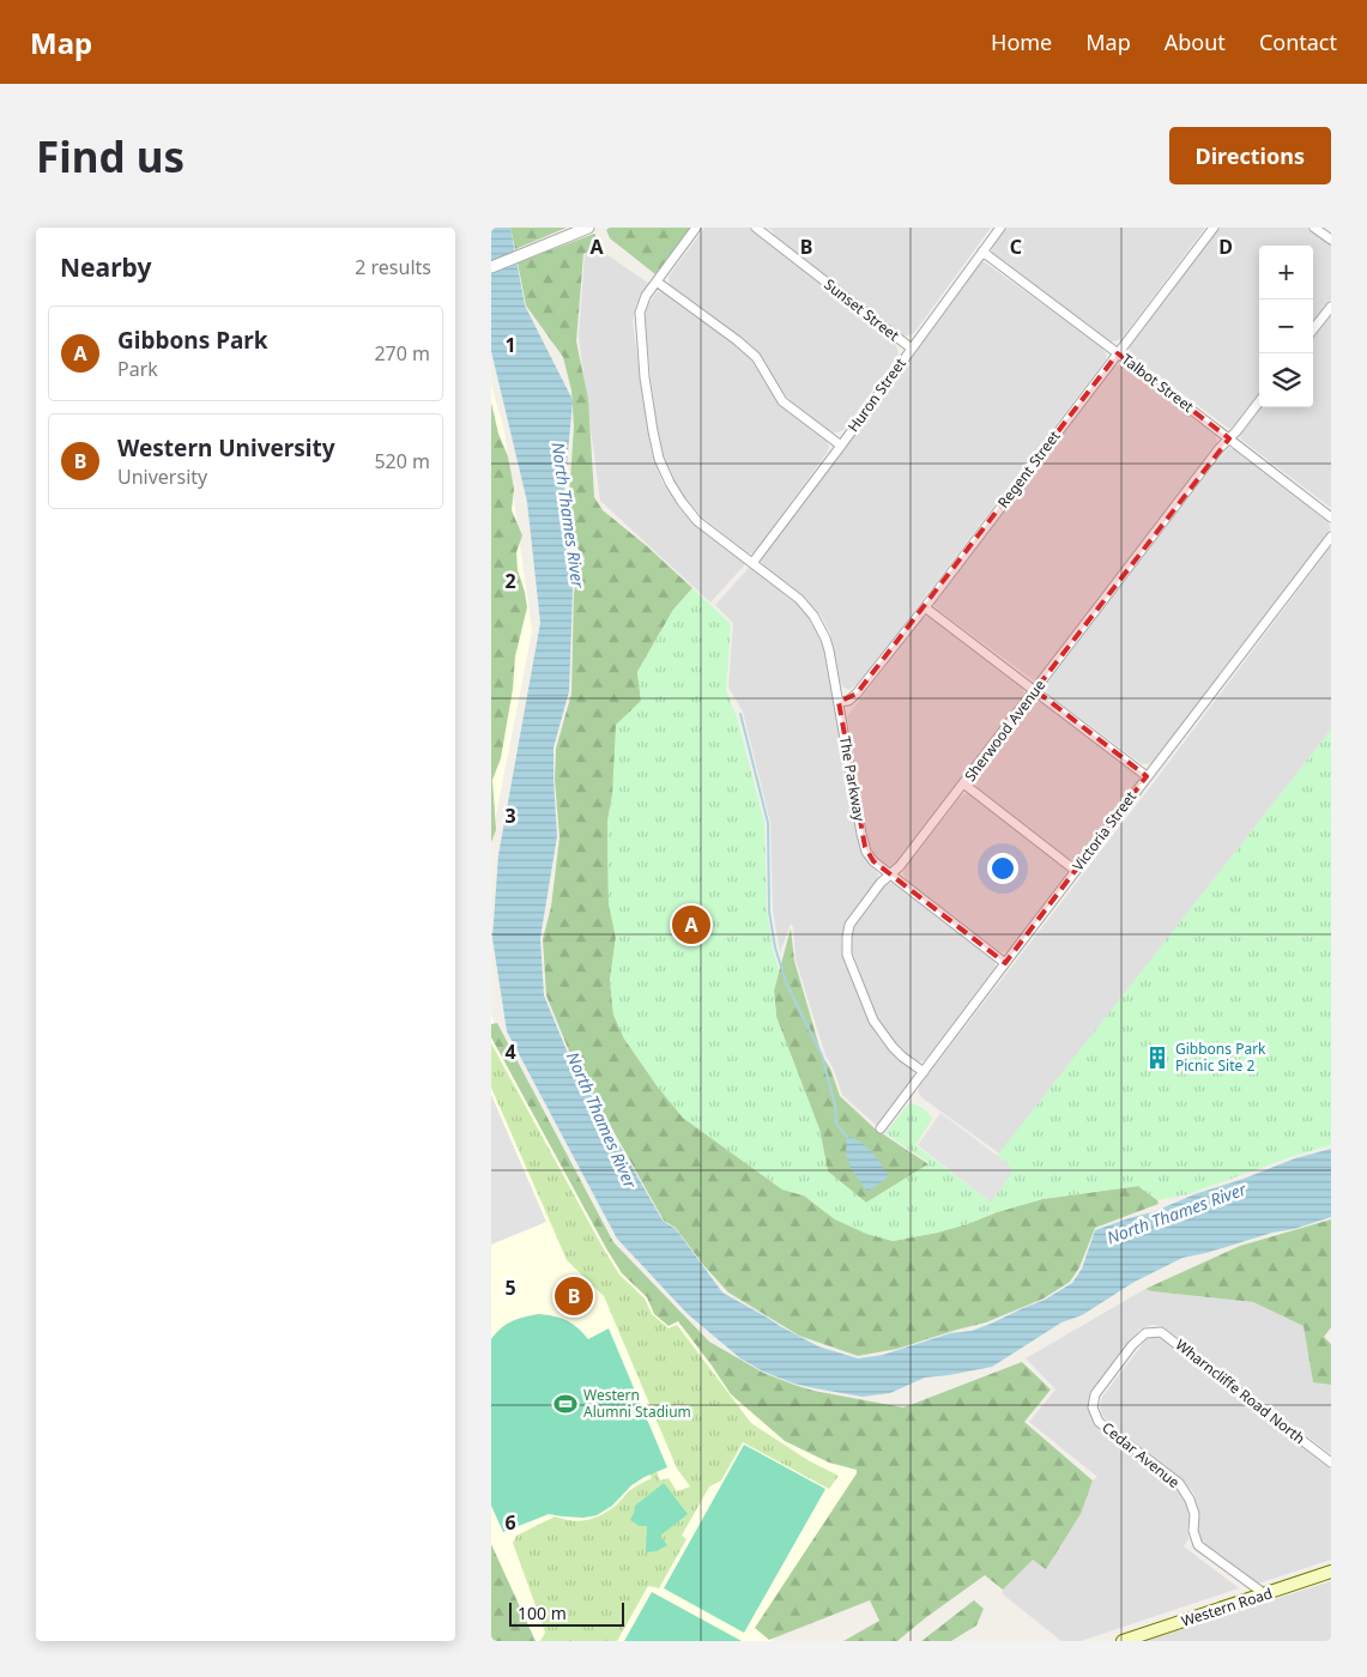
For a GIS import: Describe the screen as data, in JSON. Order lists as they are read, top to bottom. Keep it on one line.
{"streets":{"main road":["Western Road"],"street":["Sunset Street","Talbot Street","Huron Street","Regent Street","Sherwood Avenue","The Parkway","Victoria Street","Wharncliffe Road North","Cedar Avenue"]},"crossings":[["Sunset Street","Huron Street"],["Talbot Street","Huron Street"],["Talbot Street","Regent Street"],["Talbot Street","Sherwood Avenue"],["Huron Street","The Parkway"],["Regent Street","The Parkway"],["Sherwood Avenue","The Parkway"],["Sherwood Avenue","Victoria Street"],["The Parkway","Victoria Street"],["Wharncliffe Road North","Cedar Avenue"],["Cedar Avenue","Western Road"]],"water":["North Thames River"],"places":{"building":["Gibbons Park Picnic Site 2"],"sports":["Western Alumni Stadium"]},"scale_bar":"100 m","page":{"header":"Map","nav":["Home","Map","About","Contact"],"buttons":"Directions","title":"Find us","heading":["Nearby","2 results"],"map_buttons":["+","−"],"list":[{"mark":"A","name":"Gibbons Park","note":"Park","value":"270 m"},{"mark":"B","name":"Western University","note":"University","value":"520 m"}],"pins":["A","B"],"scale":"100 m"},"grid":{"columns":["A","B","C","D"],"rows":["1","2","3","4","5","6"]}}
